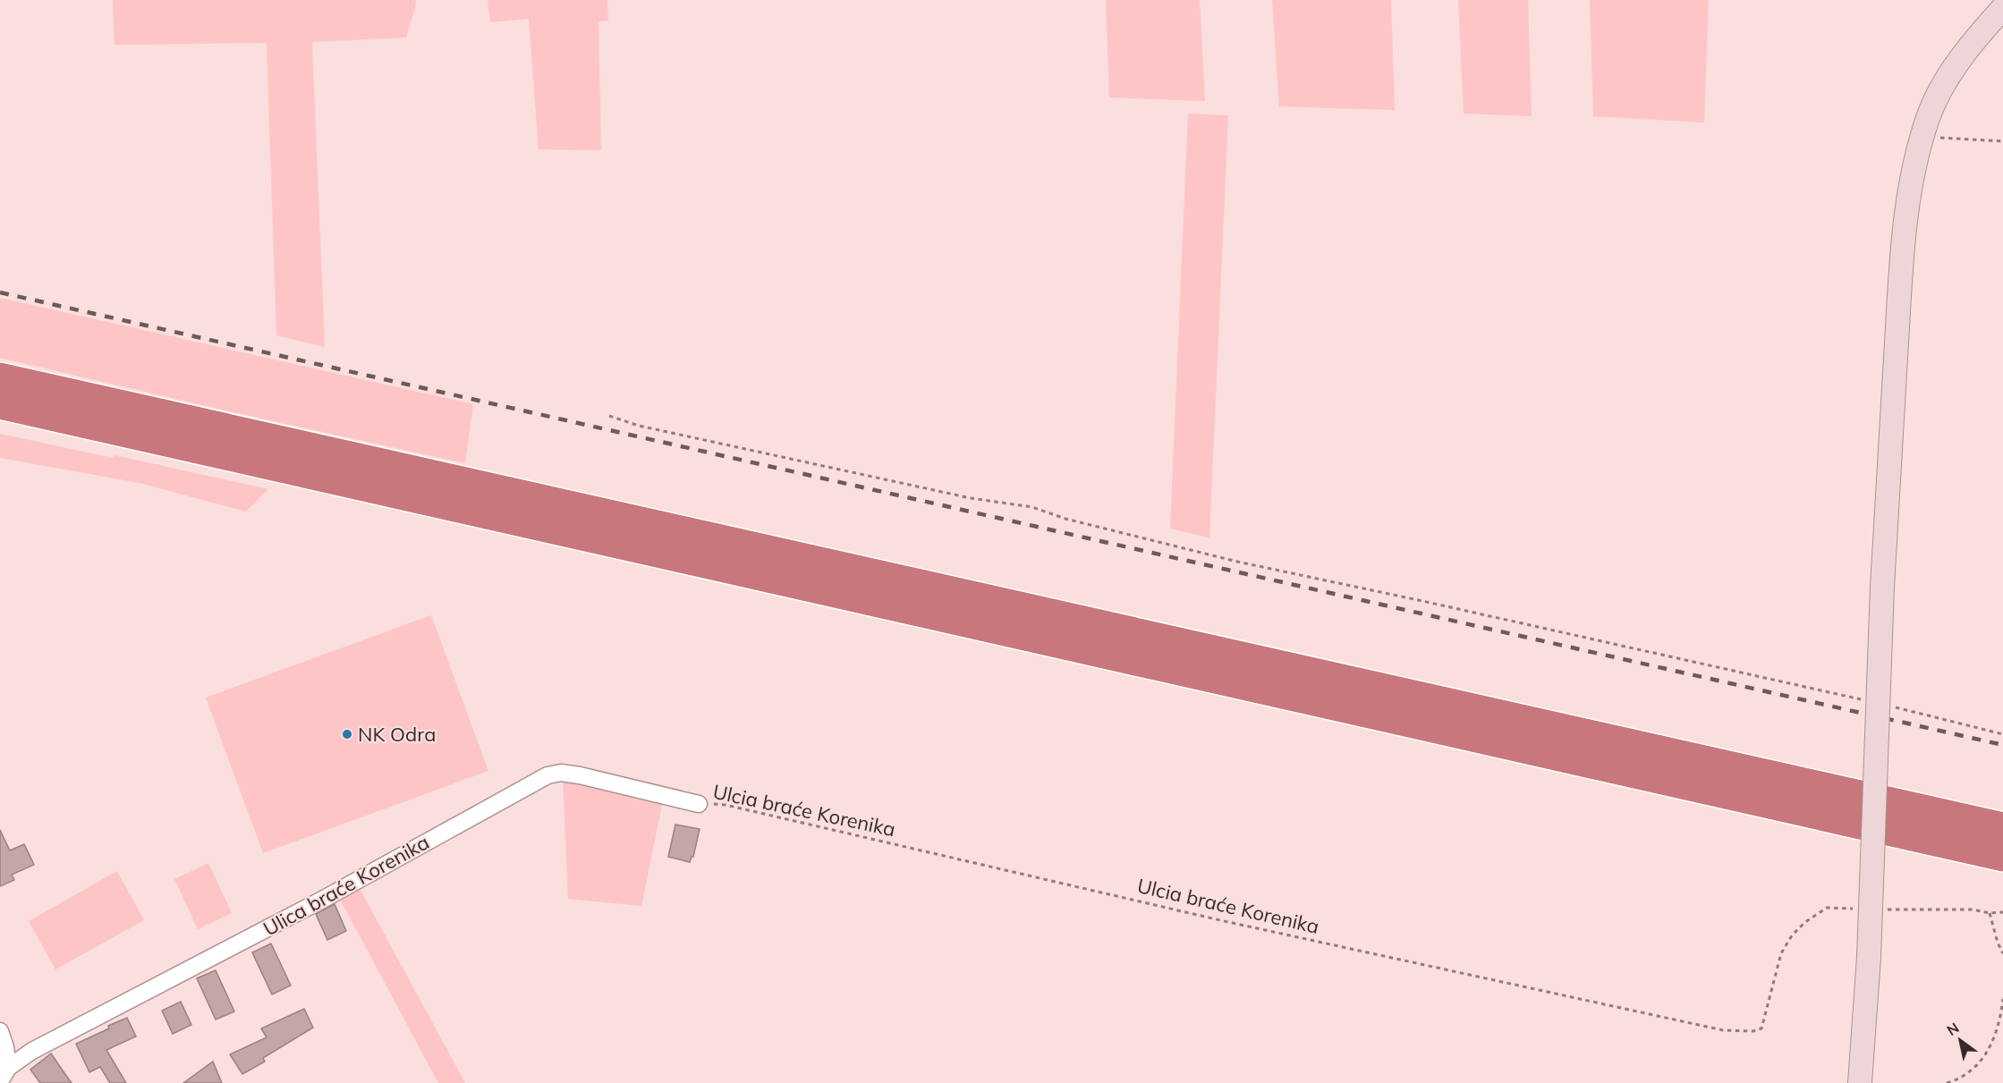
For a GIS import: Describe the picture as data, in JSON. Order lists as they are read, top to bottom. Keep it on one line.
{"streets":{"street":["Ulica braće Korenika"],"path":["Ulcia braće Korenika"]},"crossings":[["Ulcia braće Korenika","Ulica braće Korenika"]],"places":["NK Odra"],"north":"top left"}
